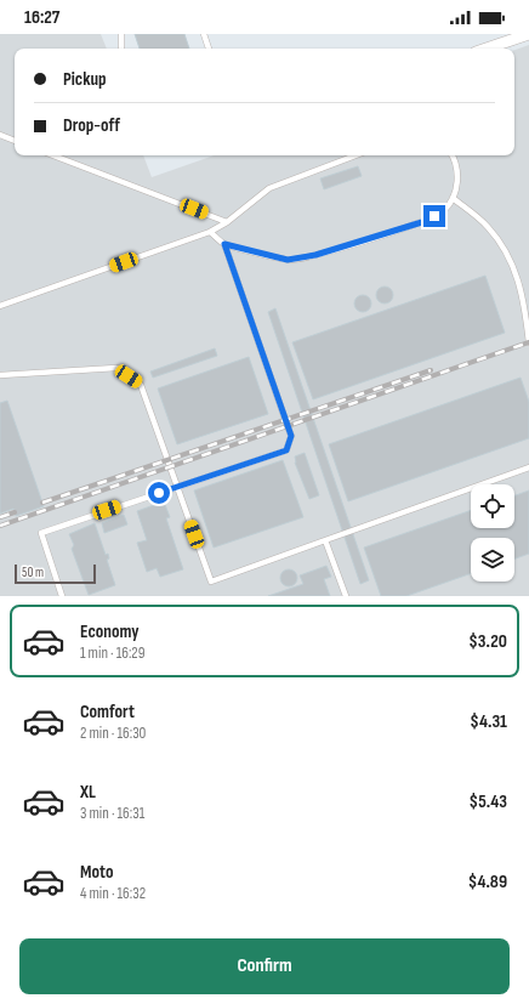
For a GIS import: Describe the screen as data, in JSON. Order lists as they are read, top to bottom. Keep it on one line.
{"scale_bar":"50 m","page":{"status":"16:27","banner":["Pickup","Drop-off"],"scale":"50 m","list":[{"name":"Economy","note":"1 min · 16:29","value":"$3.20"},{"name":"Comfort","note":"2 min · 16:30","value":"$4.31"},{"name":"XL","note":"3 min · 16:31","value":"$5.43"},{"name":"Moto","note":"4 min · 16:32","value":"$4.89"}],"buttons":"Confirm"}}
